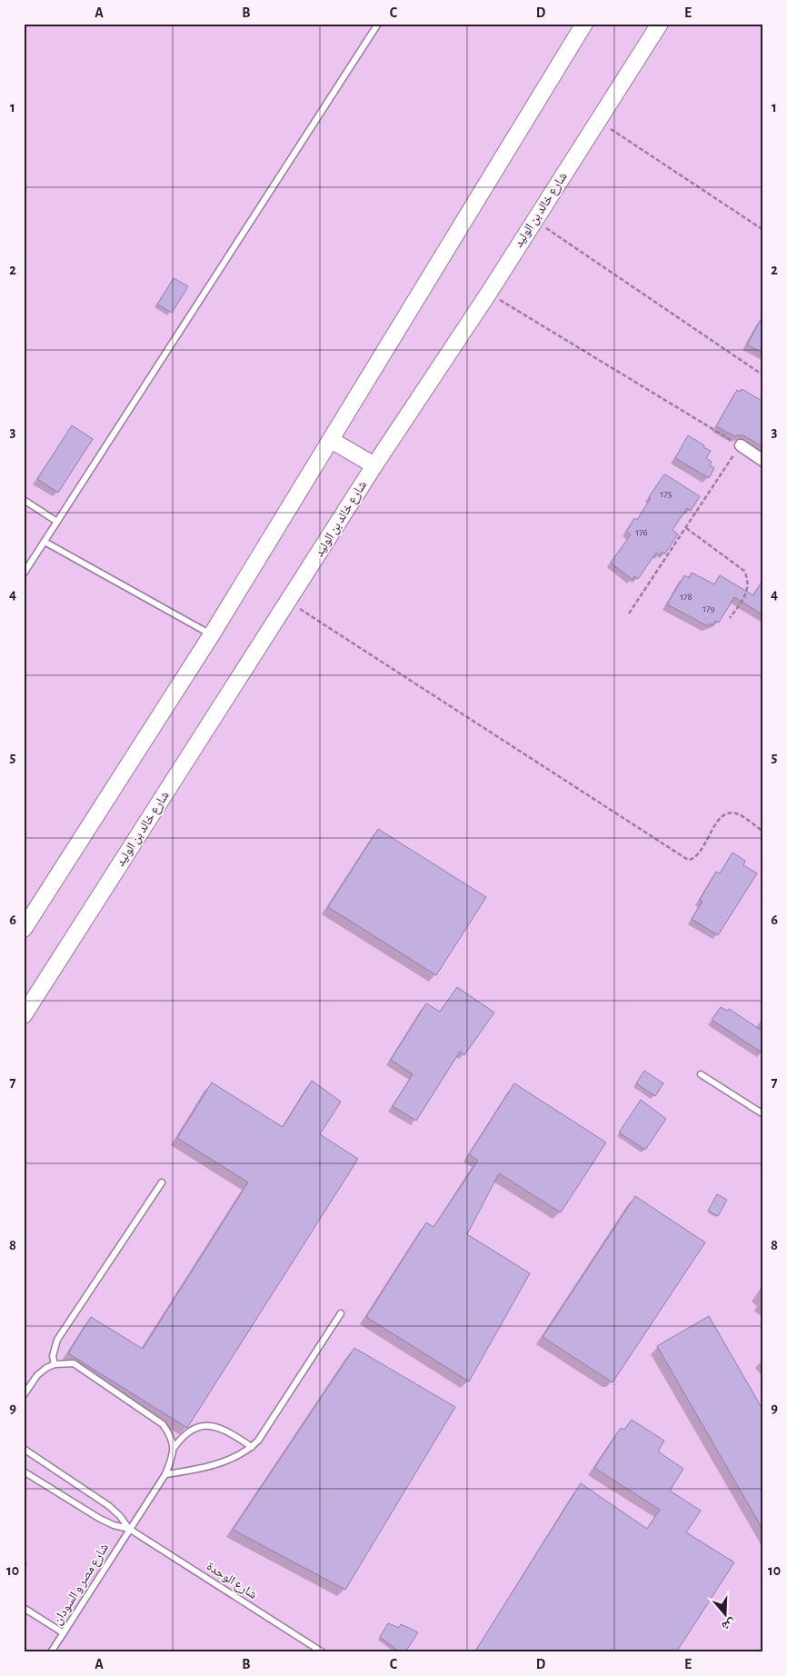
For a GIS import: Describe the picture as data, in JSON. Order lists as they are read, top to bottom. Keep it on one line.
{"streets":{"main road":["شارع خالد بن الوليد"],"lane":["شارع الوحدة","شارع مصر و السودان"]},"crossings":[["شارع الوحدة","شارع مصر و السودان"]],"house_numbers":["175","176","178","179"],"north":"bottom","grid":{"columns":["A","B","C","D","E"],"rows":["1","2","3","4","5","6","7","8","9","10"]}}
